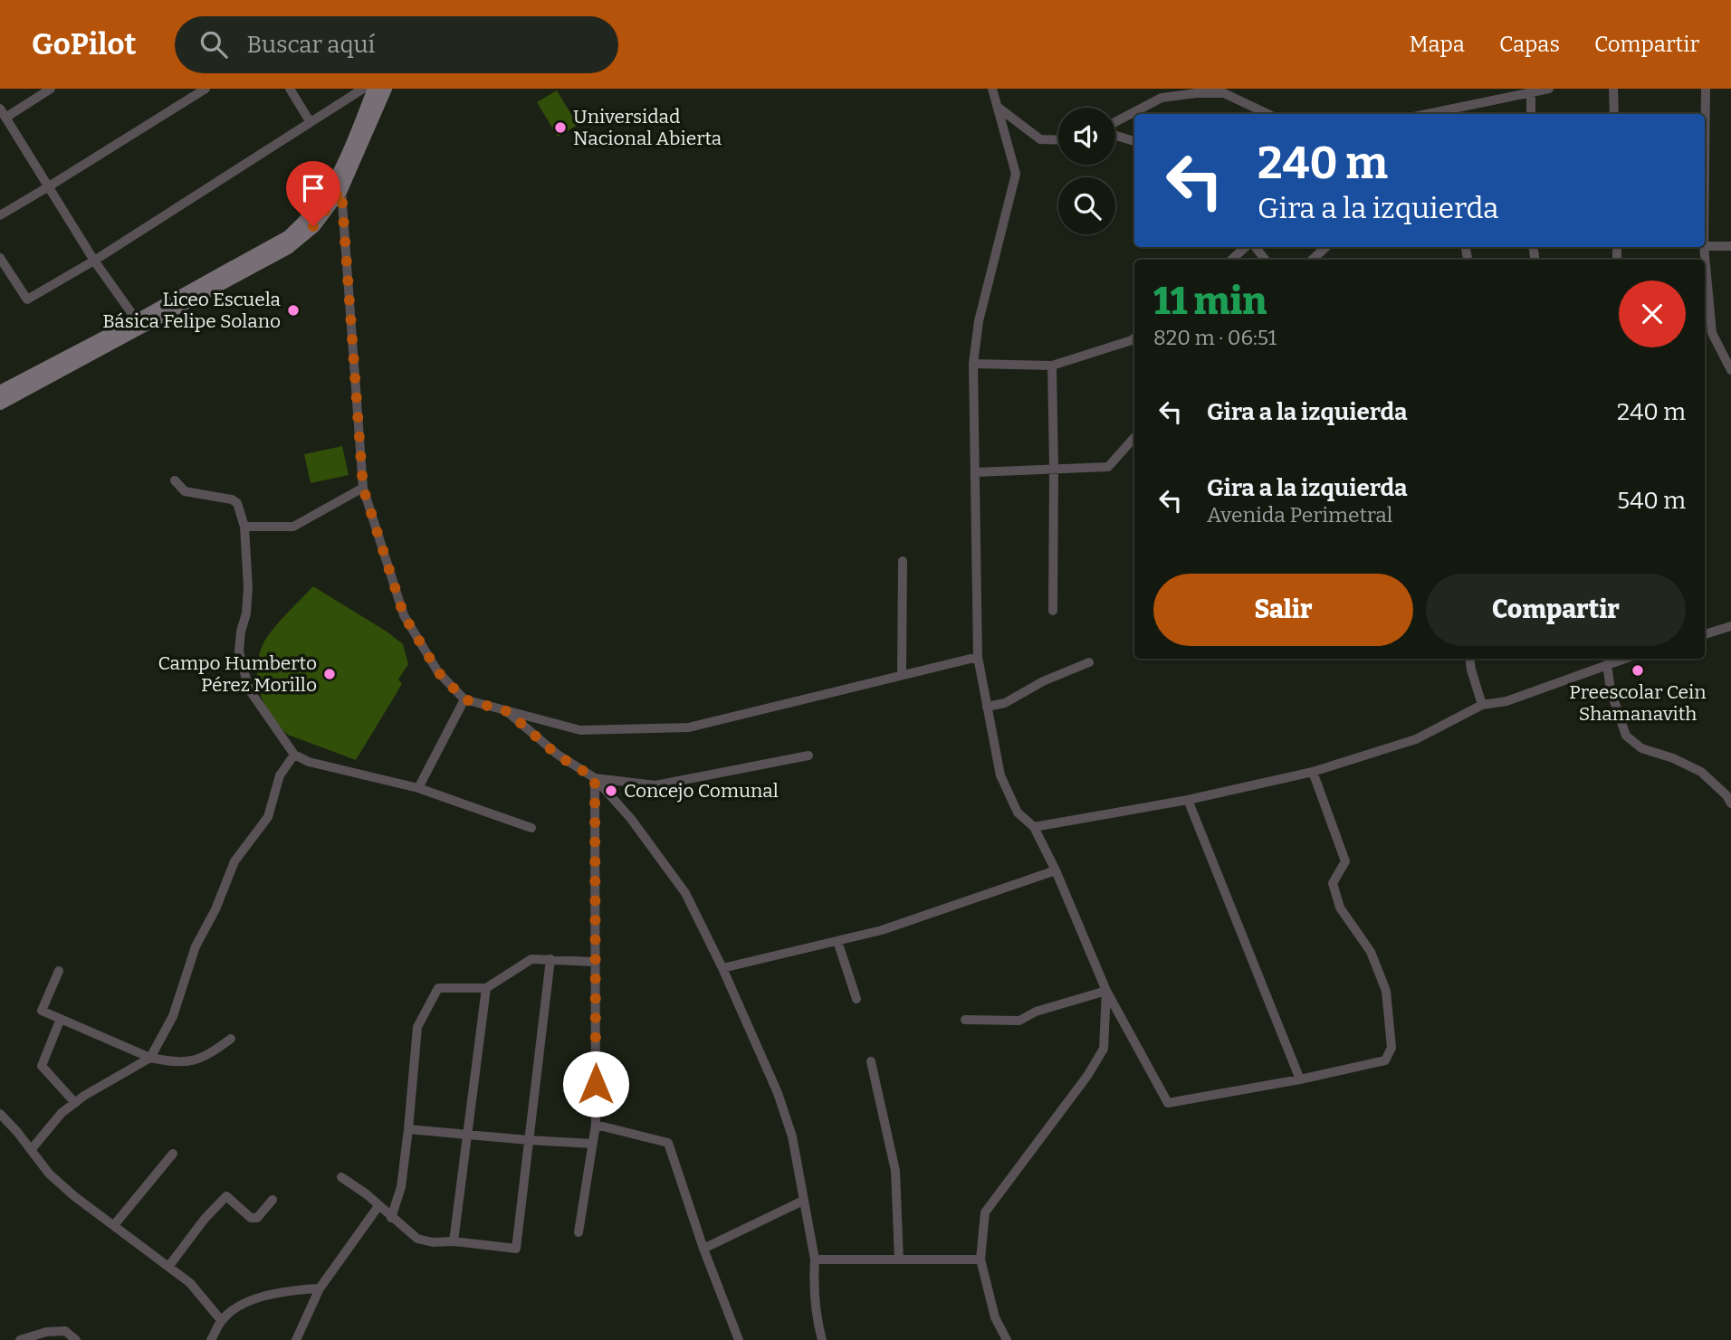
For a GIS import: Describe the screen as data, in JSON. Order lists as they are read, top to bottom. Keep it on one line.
{"places":["Universidad Nacional Abierta","Liceo Escuela Básica Felipe Solano","Preescolar Cein Shamanavith","Campo Humberto Pérez Morillo","Concejo Comunal"],"page":{"header":"GoPilot","search":"Buscar aquí","nav":["Mapa","Capas","Compartir"],"turn":["240 m","Gira a la izquierda"],"heading":["11 min","820 m · 06:51"],"list":[{"name":"Gira a la izquierda","value":"240 m"},{"name":"Gira a la izquierda","note":"Avenida Perimetral","value":"540 m"}],"buttons":["Salir","Compartir"]}}
